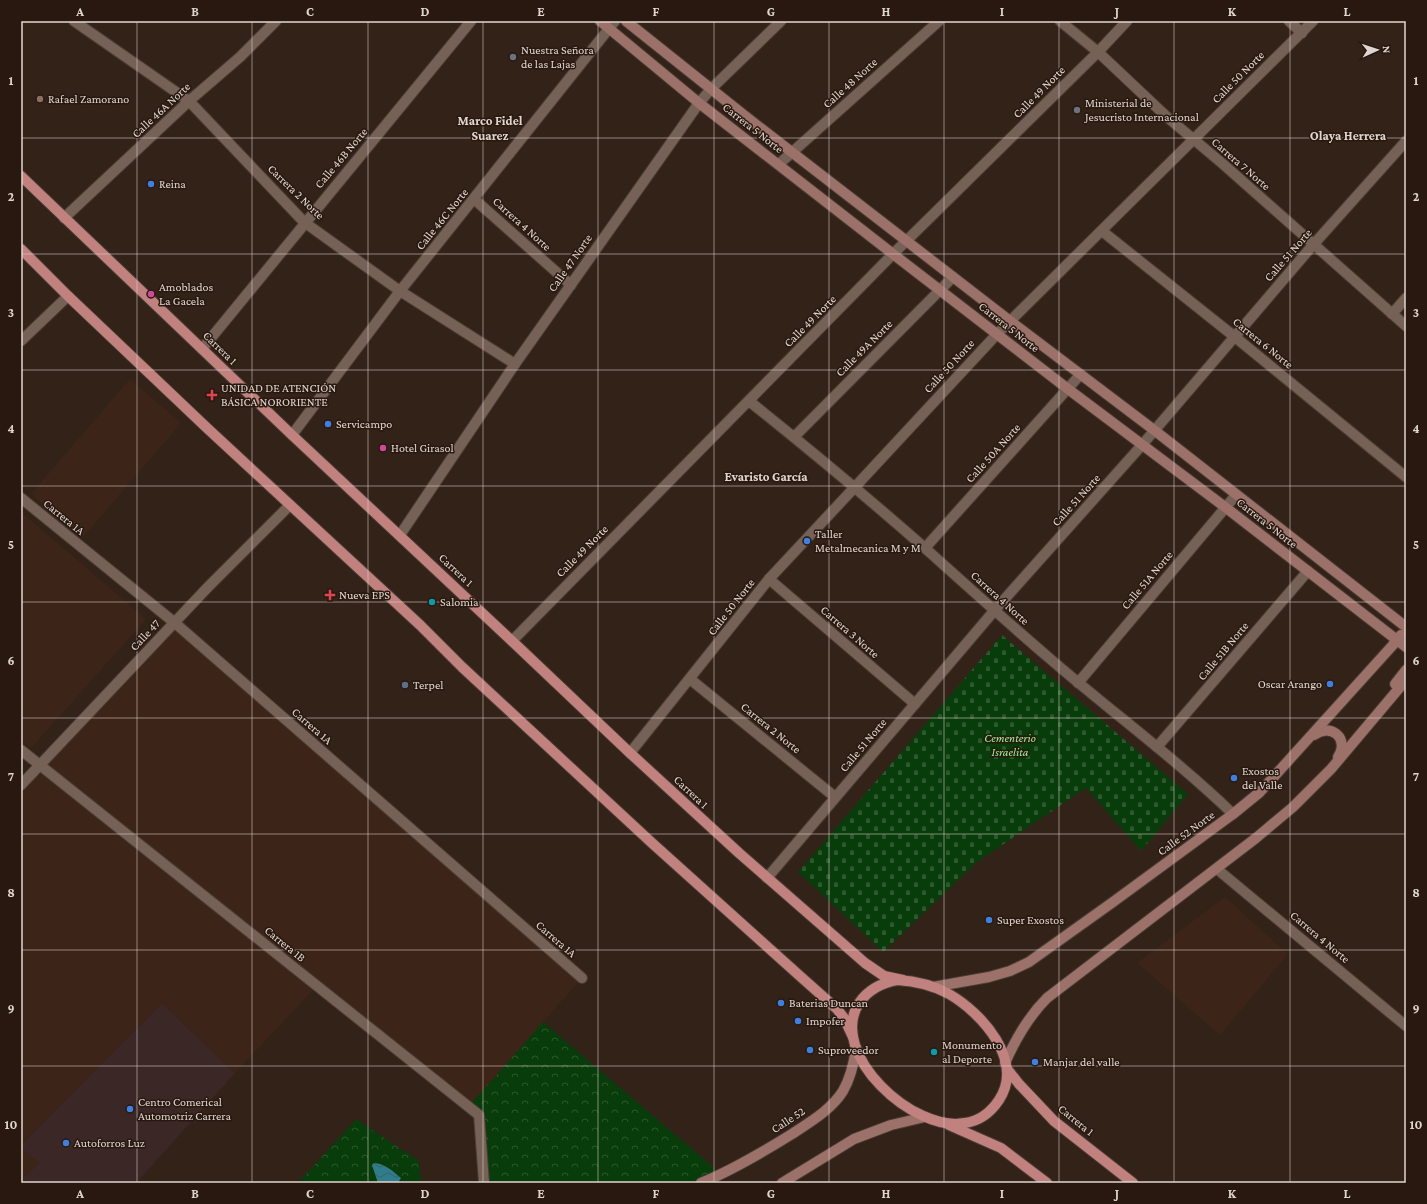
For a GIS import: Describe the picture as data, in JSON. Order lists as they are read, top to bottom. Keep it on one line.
{"streets":{"main road":["Carrera 1"],"street":["Calle 50 Norte","Calle 48 Norte","Calle 49 Norte","Calle 46A Norte","Carrera 5 Norte","Calle 46B Norte","Carrera 7 Norte","Carrera 2 Norte","Calle 46C Norte","Carrera 4 Norte","Calle 51 Norte","Calle 47 Norte","Carrera 6 Norte","Calle 49A Norte","Calle 50A Norte","Carrera 1A","Calle 51A Norte","Carrera 3 Norte","Calle 47","Calle 51B Norte","Calle 52 Norte","Carrera 1B","Calle 52"]},"crossings":[["Calle 50 Norte","Carrera 5 Norte"],["Calle 50 Norte","Carrera 7 Norte"],["Calle 50 Norte","Carrera 2 Norte"],["Calle 50 Norte","Carrera 4 Norte"],["Calle 50 Norte","Carrera 6 Norte"],["Calle 50 Norte","Carrera 1"],["Calle 50 Norte","Carrera 3 Norte"],["Calle 48 Norte","Carrera 5 Norte"],["Calle 49 Norte","Carrera 5 Norte"],["Calle 49 Norte","Carrera 7 Norte"],["Calle 49 Norte","Carrera 4 Norte"],["Calle 49 Norte","Carrera 1"],["Calle 46A Norte","Carrera 2 Norte"],["Calle 46A Norte","Carrera 1"],["Carrera 5 Norte","Calle 46C Norte"],["Carrera 5 Norte","Calle 51 Norte"],["Carrera 5 Norte","Calle 47 Norte"],["Carrera 5 Norte","Calle 49A Norte"],["Carrera 5 Norte","Calle 50A Norte"],["Carrera 5 Norte","Calle 51A Norte"],["Carrera 5 Norte","Calle 51B Norte"],["Carrera 5 Norte","Calle 52 Norte"],["Calle 46B Norte","Carrera 2 Norte"],["Calle 46B Norte","Carrera 1"],["Carrera 7 Norte","Calle 51 Norte"],["Carrera 2 Norte","Calle 46C Norte"],["Carrera 2 Norte","Calle 51 Norte"],["Carrera 2 Norte","Calle 47 Norte"],["Calle 46C Norte","Carrera 4 Norte"],["Calle 46C Norte","Carrera 1"],["Carrera 4 Norte","Calle 51 Norte"],["Carrera 4 Norte","Calle 47 Norte"],["Carrera 4 Norte","Calle 49A Norte"],["Carrera 4 Norte","Calle 50A Norte"],["Carrera 4 Norte","Calle 51A Norte"],["Carrera 4 Norte","Calle 51B Norte"],["Carrera 4 Norte","Calle 52 Norte"],["Calle 51 Norte","Carrera 6 Norte"],["Calle 51 Norte","Carrera 1"],["Calle 51 Norte","Carrera 3 Norte"],["Calle 47 Norte","Carrera 1"],["Carrera 1","Calle 52 Norte"],["Carrera 1A","Calle 47"],["Calle 47","Carrera 1B"]],"districts":["Marco Fidel Suarez","Olaya Herrera","Evaristo García"],"parks":["Cementerio Israelita"],"places":{"other":["Nuestra Señora de las Lajas","Rafael Zamorano","Ministerial de Jesucristo Internacional","Reina","Amoblados La Gacela","Servicampo","Hotel Girasol","Taller Metalmecanica M y M","Salomia","Oscar Arango","Terpel","Exostos del Valle","Super Exostos","Baterias Duncan","Impofer","Suproveedor","Monumento al Deporte","Manjar del valle","Centro Comerical Automotriz Carrera","Autoforros Luz"],"health":["UNIDAD DE ATENCIÓN BÁSICA NORORIENTE","Nueva EPS"]},"north":"right","grid":{"columns":["A","B","C","D","E","F","G","H","I","J","K","L"],"rows":["1","2","3","4","5","6","7","8","9","10"]}}
